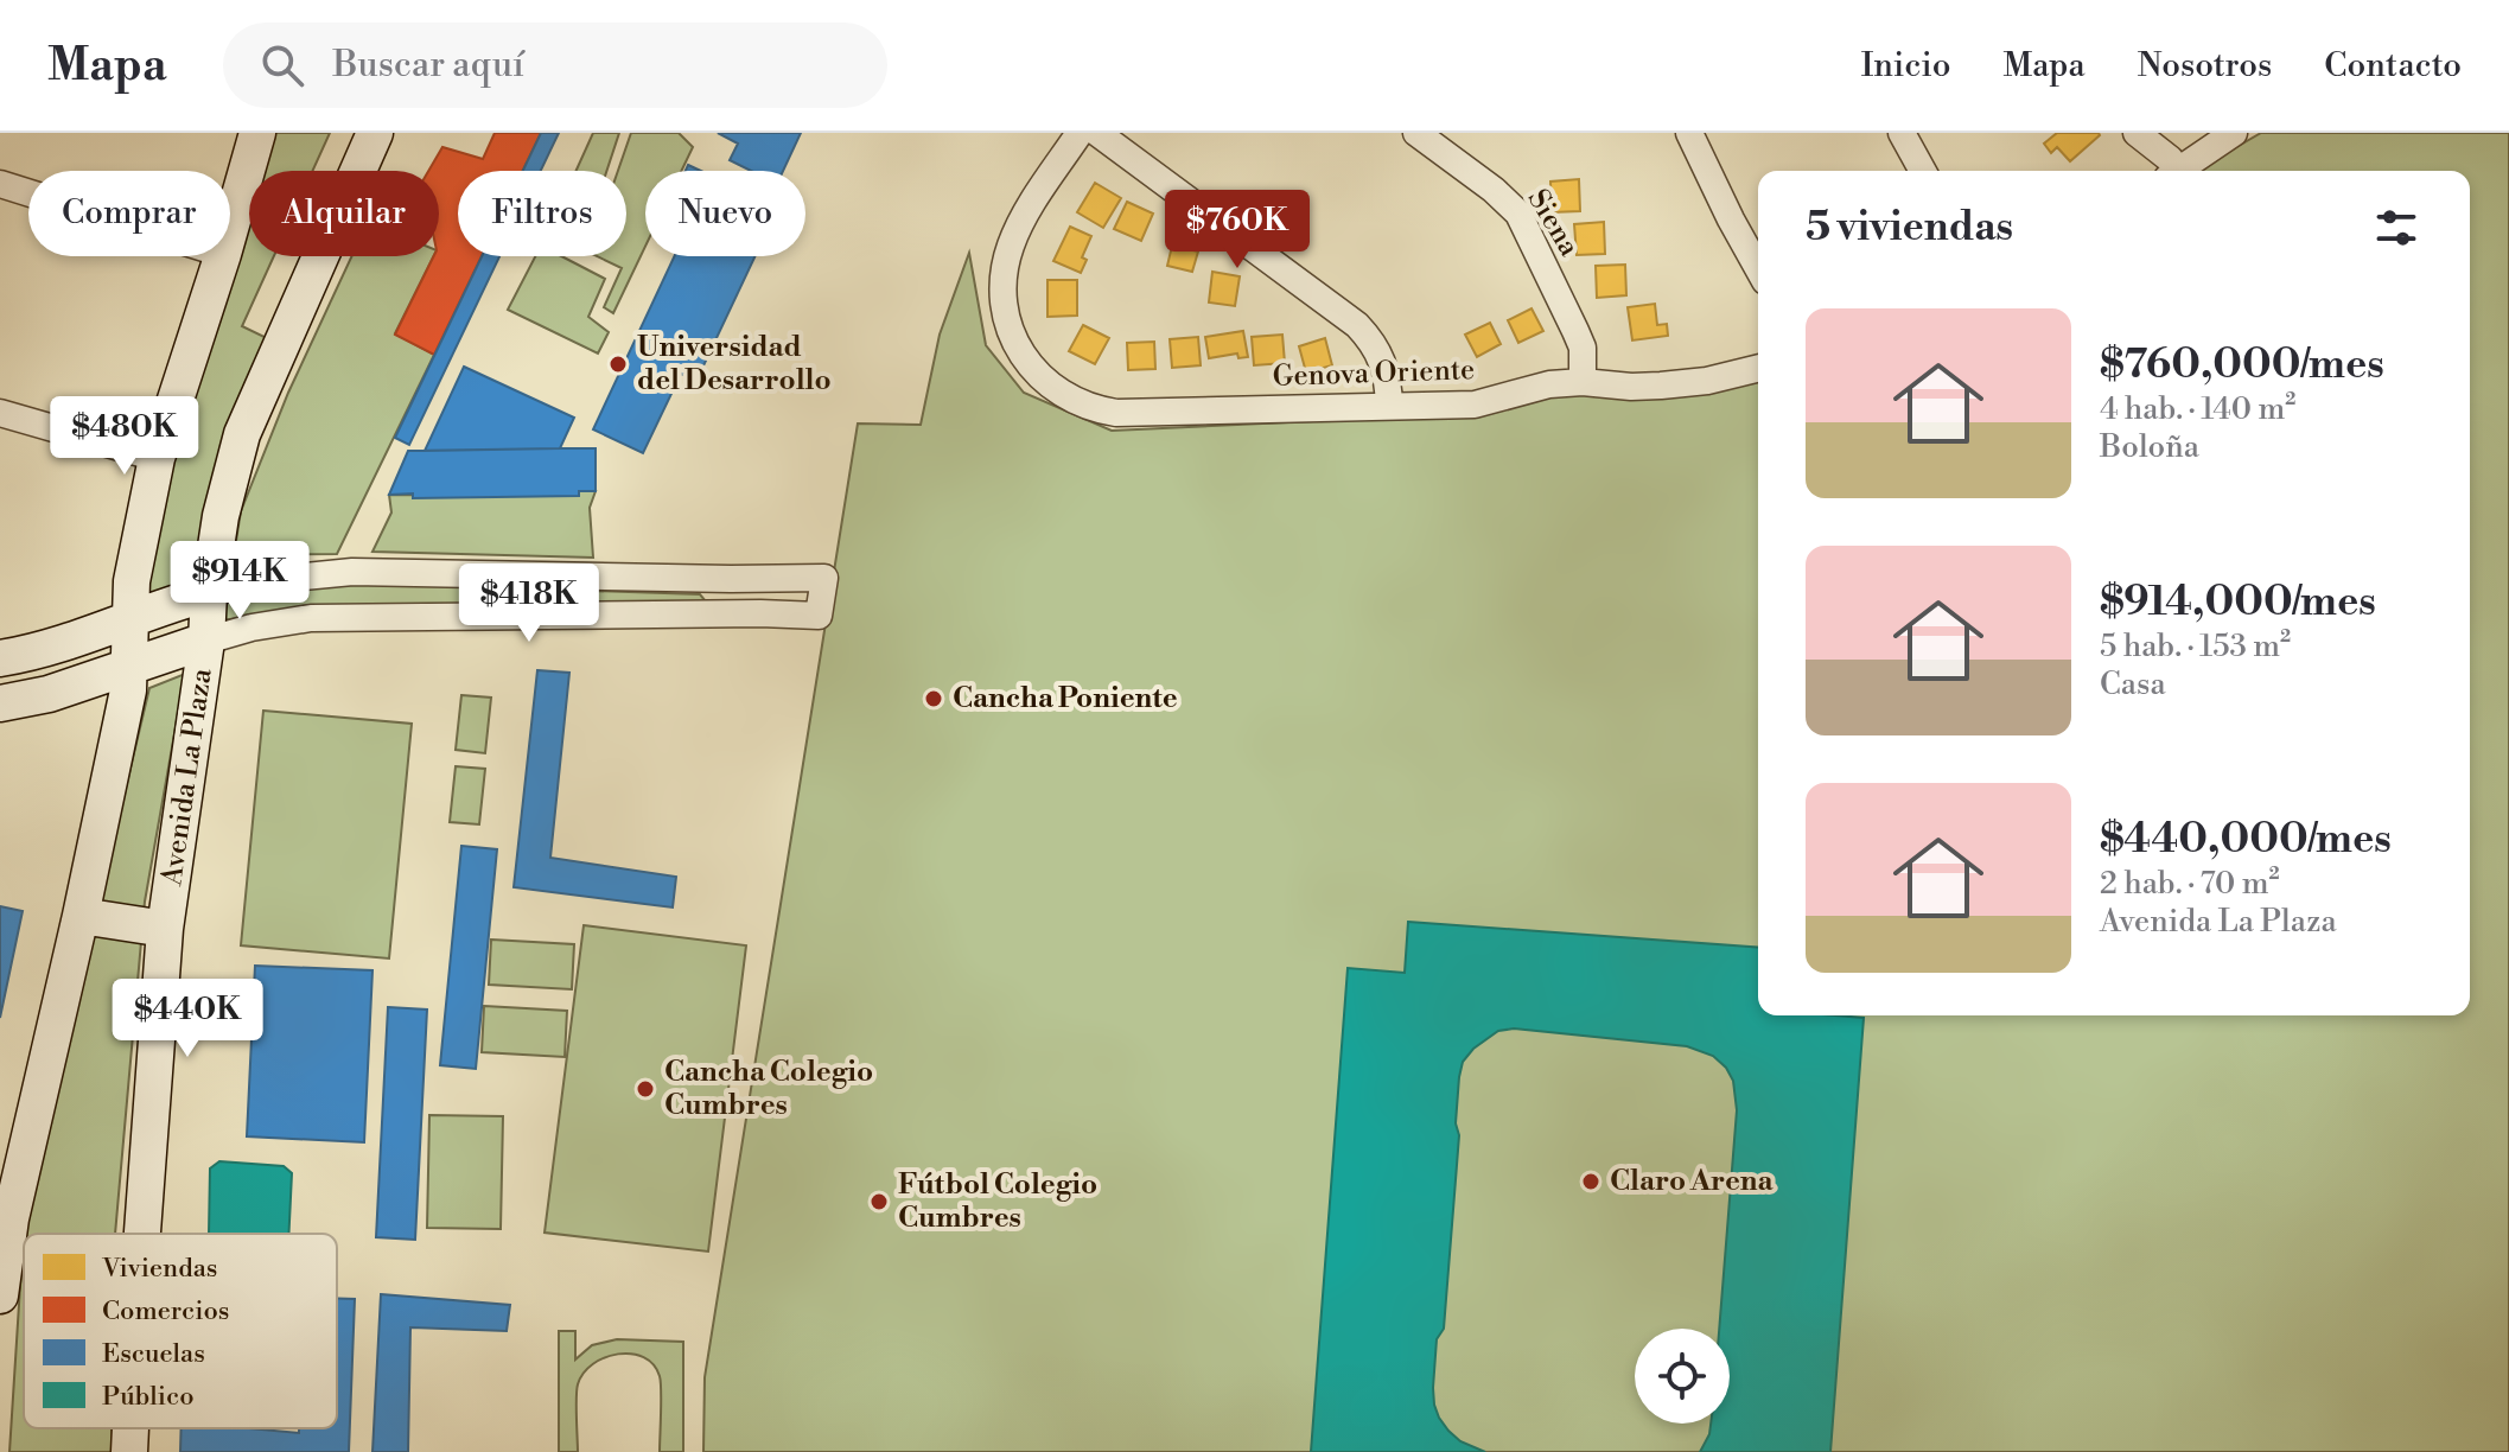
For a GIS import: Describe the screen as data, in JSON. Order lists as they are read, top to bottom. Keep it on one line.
{"streets":{"main road":["Avenida La Plaza"],"street":["Siena","Genova Oriente"]},"crossings":[["Siena","Genova Oriente"]],"places":["Universidad del Desarrollo","Cancha Poniente","Cancha Colegio Cumbres","Claro Arena","Fútbol Colegio Cumbres"],"legend":["Viviendas","Comercios","Escuelas","Público"],"page":{"header":"Mapa","search":"Buscar aquí","nav":["Inicio","Mapa","Nosotros","Contacto"],"chip":["Comprar","Alquilar","Filtros","Nuevo"],"heading":"5 viviendas","price":["$760K","$480K","$914K","$418K","$440K"],"list":[{"name":"$760,000/mes","note":"4 hab. · 140 m² · Boloña"},{"name":"$914,000/mes","note":"5 hab. · 153 m² · Casa"},{"name":"$440,000/mes","note":"2 hab. · 70 m² · Avenida La Plaza"}]}}
